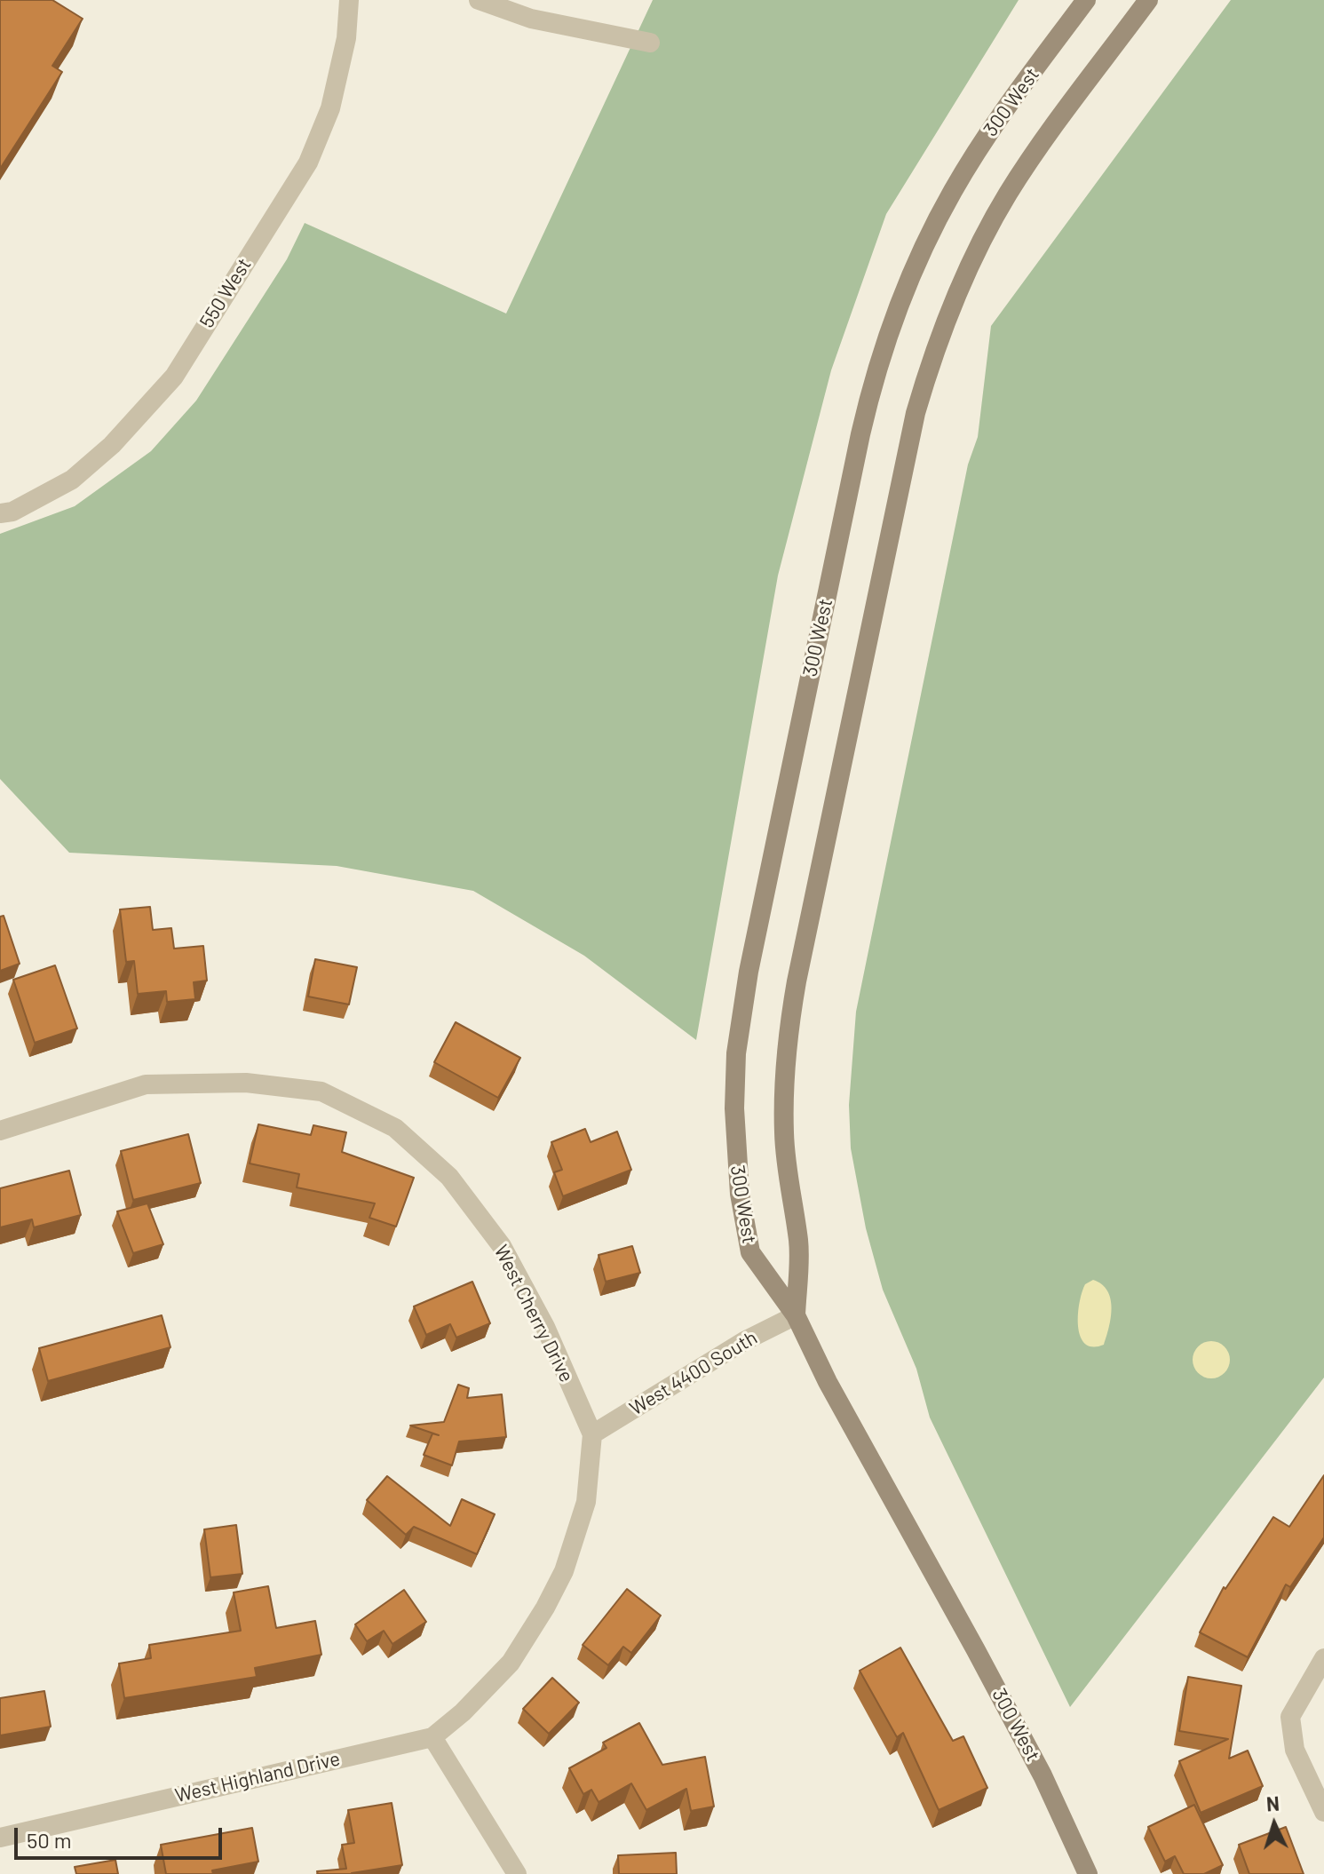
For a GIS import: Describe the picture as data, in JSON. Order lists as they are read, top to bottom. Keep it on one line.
{"streets":{"main road":["300 West"],"street":["550 West","West Cherry Drive","West 4400 South","West Highland Drive"]},"crossings":[["300 West","West 4400 South"],["West Cherry Drive","West 4400 South"],["West Cherry Drive","West Highland Drive"],["West 4400 South","West Highland Drive"]],"scale_bar":"50 m","north":"top"}
